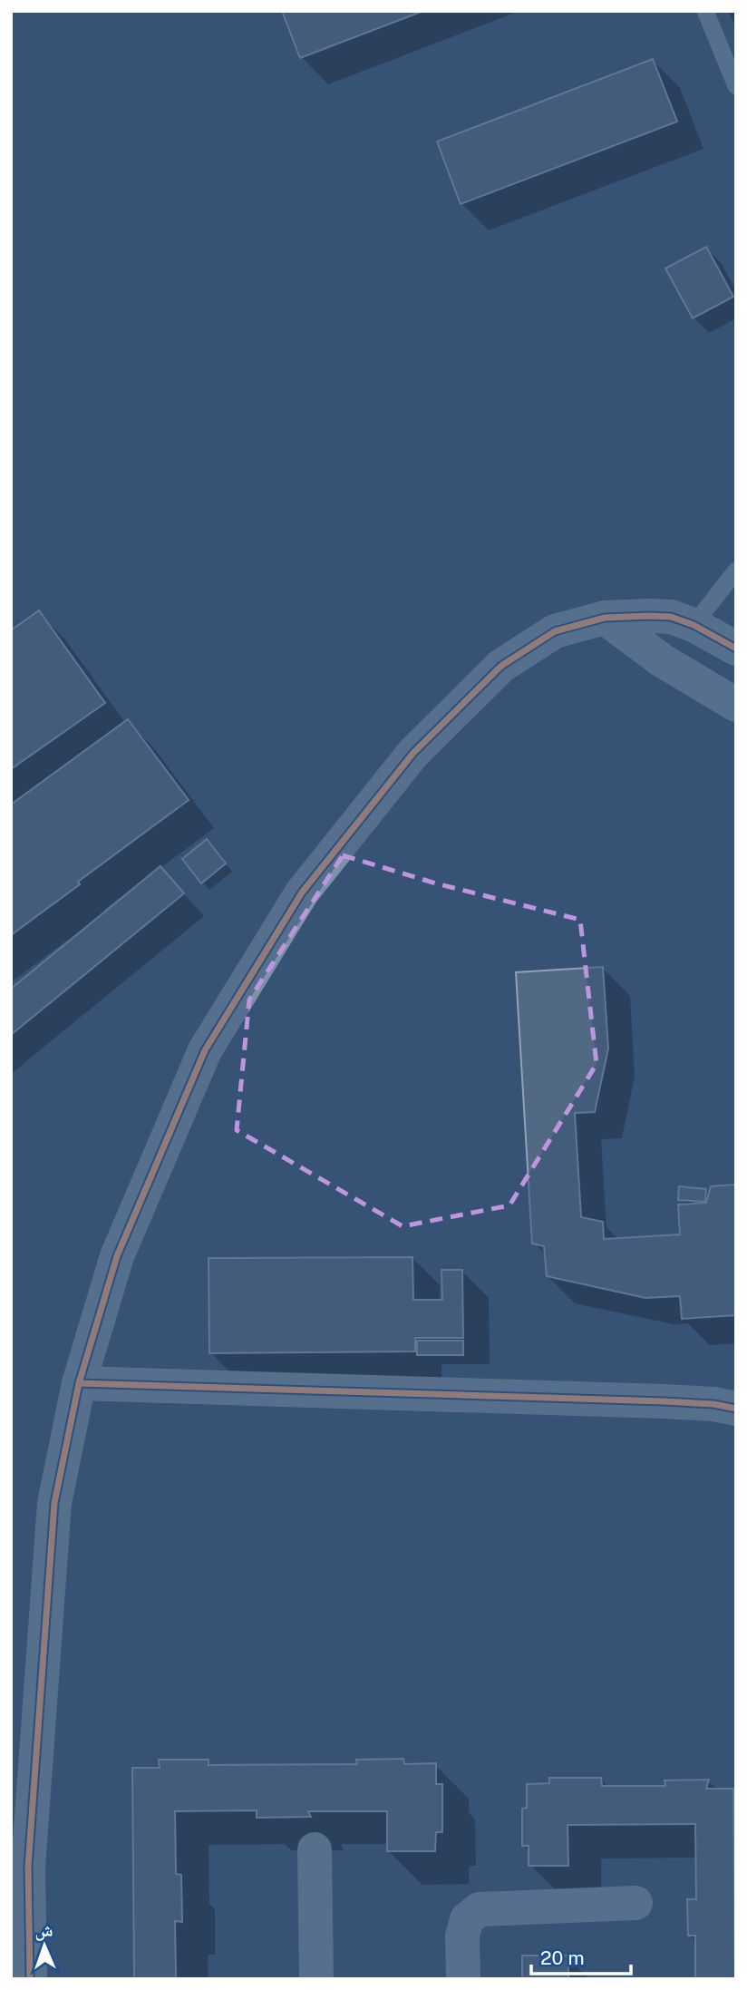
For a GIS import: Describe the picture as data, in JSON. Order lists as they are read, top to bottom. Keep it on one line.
{"scale_bar":"20 m","north":"top"}
